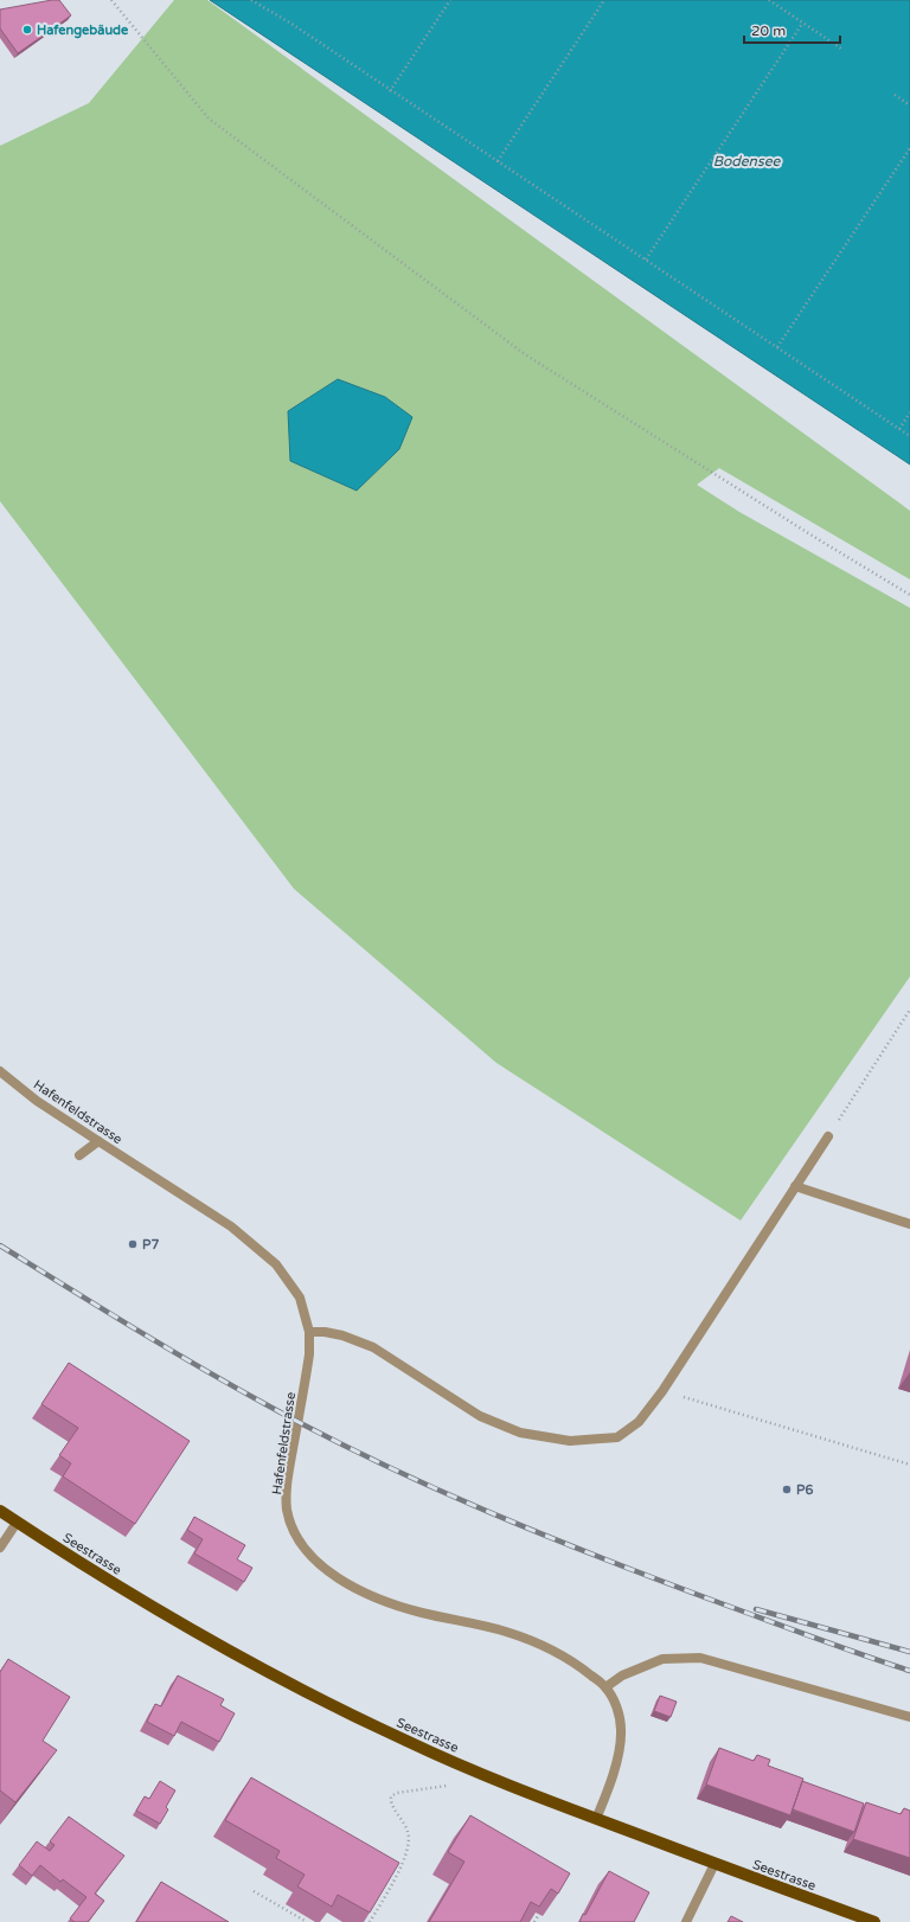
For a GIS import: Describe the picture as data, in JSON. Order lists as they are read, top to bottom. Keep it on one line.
{"streets":{"main road":["Seestrasse"],"street":["Hafenfeldstrasse"]},"crossings":[["Hafenfeldstrasse","Seestrasse"]],"water":["Bodensee"],"places":["Hafengebäude","P7","P6"],"scale_bar":"20 m"}
